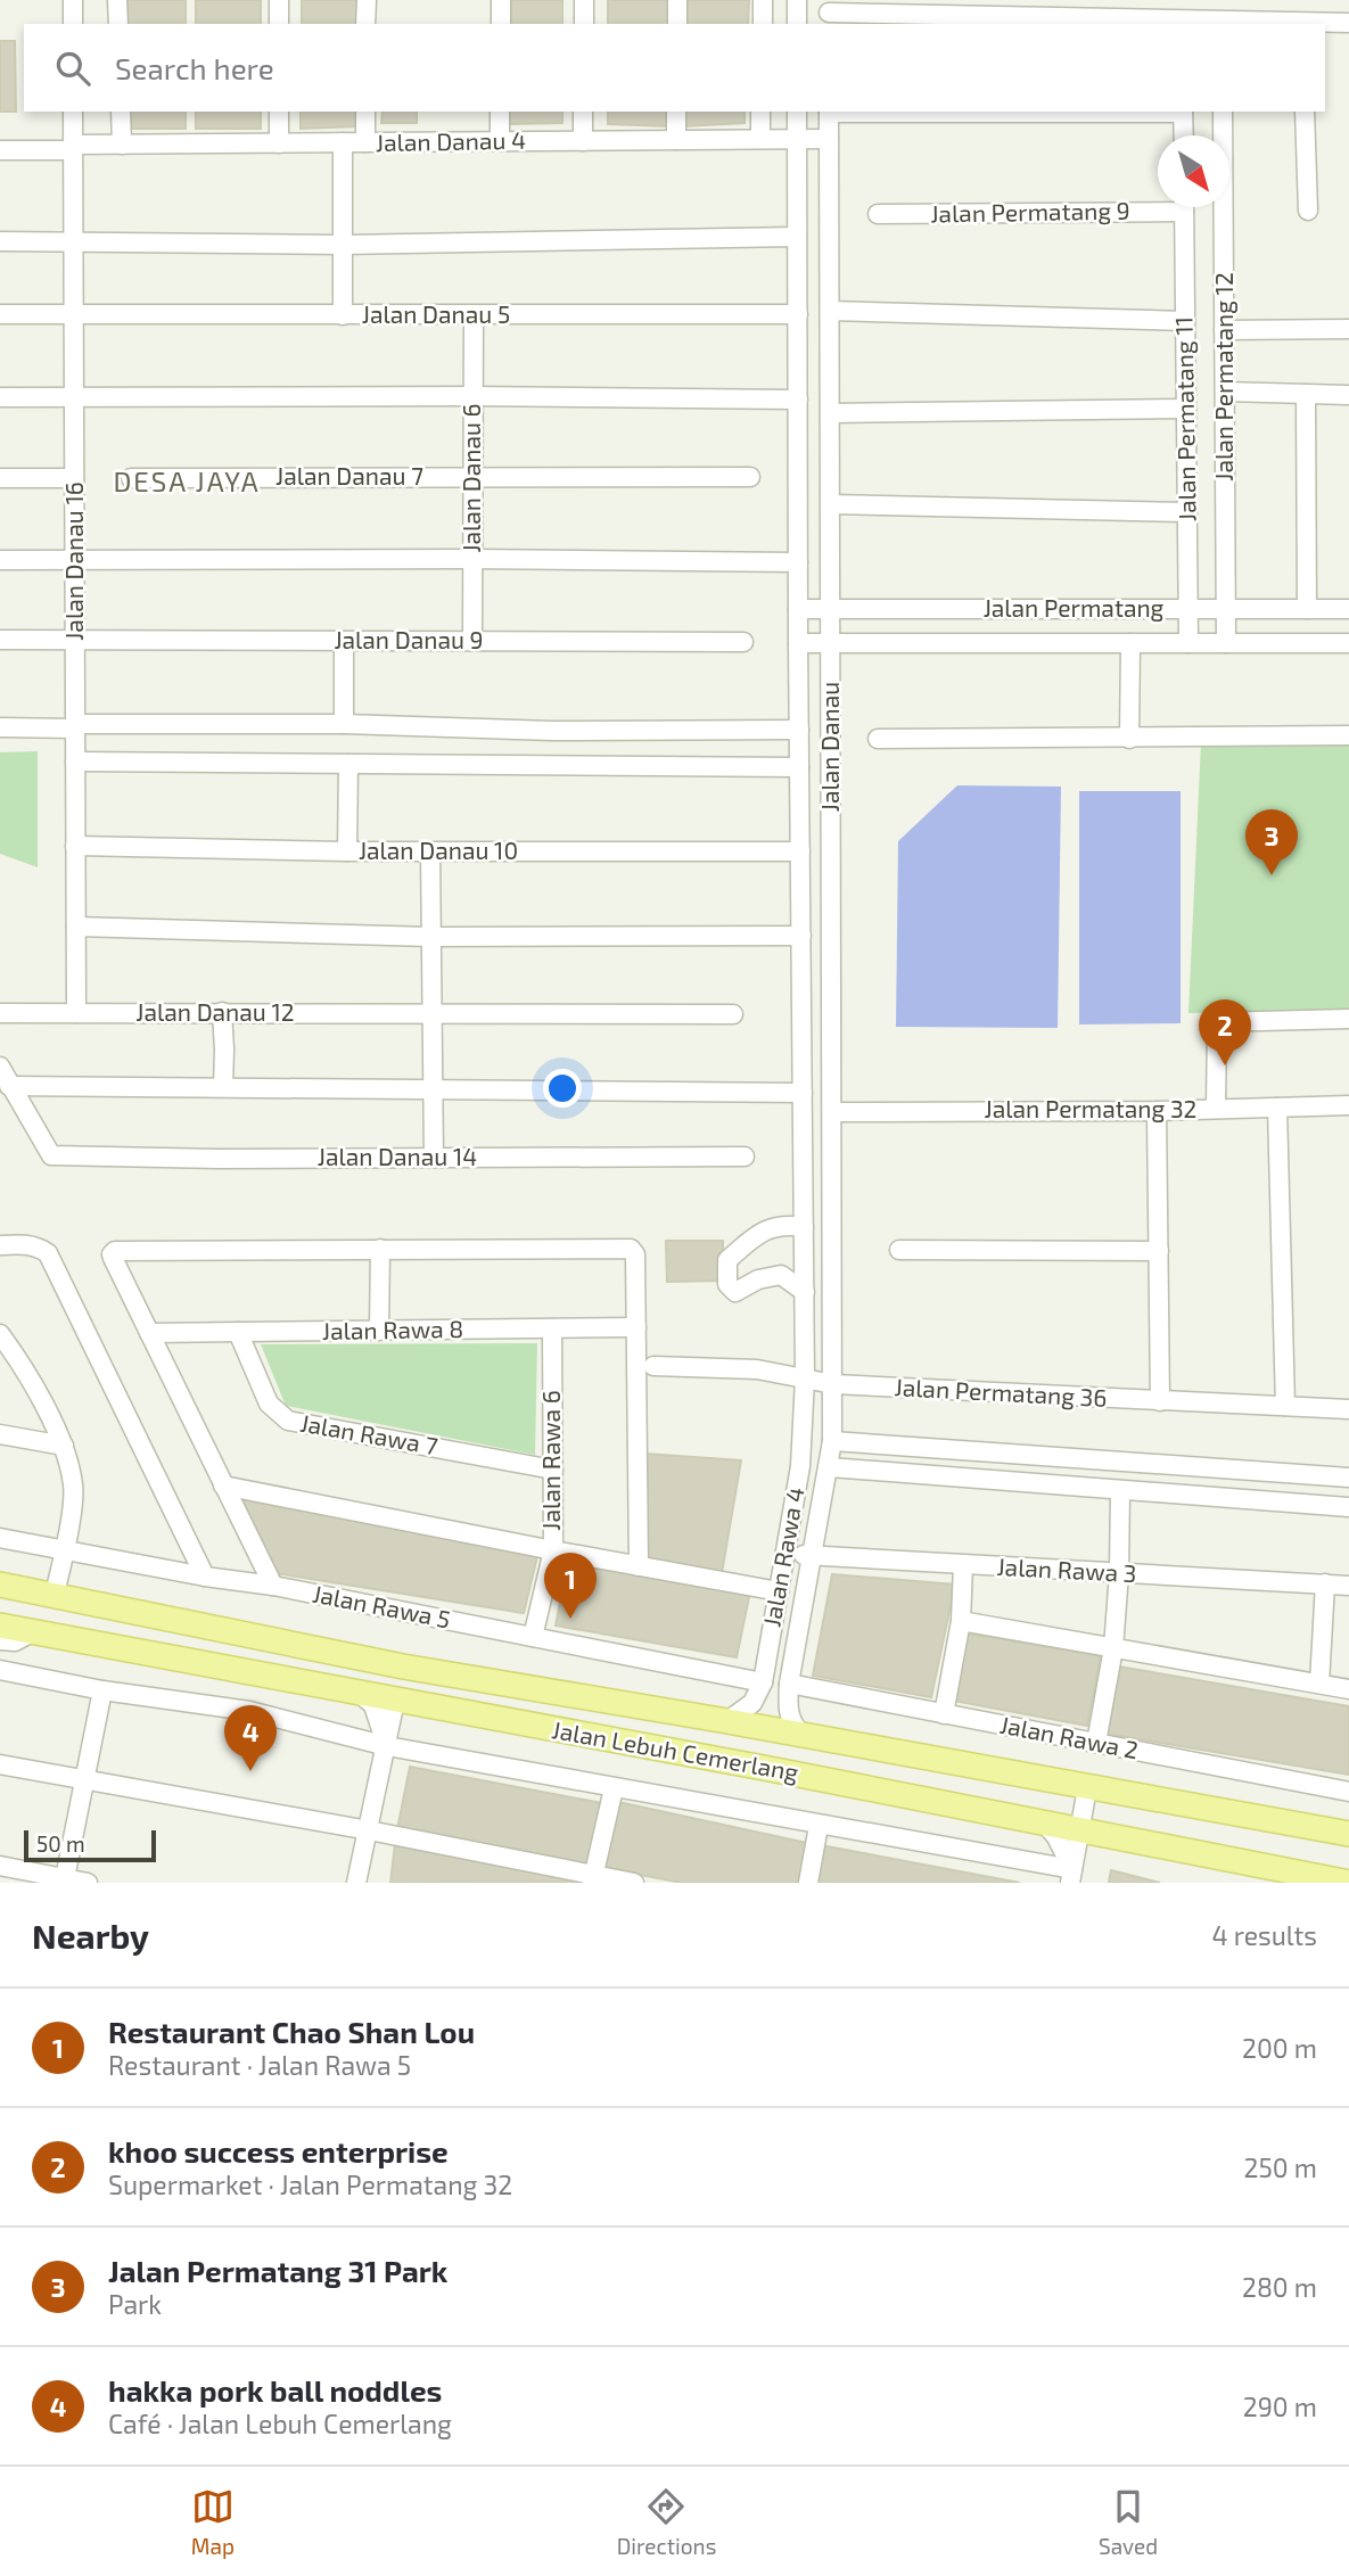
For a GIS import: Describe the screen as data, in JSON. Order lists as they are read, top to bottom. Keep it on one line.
{"streets":{"main road":["Jalan Lebuh Cemerlang"],"street":["Jalan Danau 4","Jalan Permatang 9","Jalan Danau 5","Jalan Permatang 12","Jalan Permatang 11","Jalan Danau 7","Jalan Danau 6","Jalan Danau 16","Jalan Permatang","Jalan Danau 9","Jalan Danau","Jalan Danau 10","Jalan Danau 12","Jalan Permatang 32","Jalan Danau 14","Jalan Rawa 8","Jalan Permatang 36","Jalan Rawa 7","Jalan Rawa 6","Jalan Rawa 4","Jalan Rawa 3","Jalan Rawa 5","Jalan Rawa 2"]},"crossings":[["Jalan Danau 4","Jalan Danau 16"],["Jalan Danau 4","Jalan Danau"],["Jalan Danau 5","Jalan Danau 6"],["Jalan Danau 5","Jalan Danau 16"],["Jalan Danau 5","Jalan Danau"],["Jalan Permatang 12","Jalan Permatang"],["Jalan Permatang 11","Jalan Permatang"],["Jalan Danau 7","Jalan Danau 6"],["Jalan Danau 6","Jalan Danau 9"],["Jalan Danau 16","Jalan Danau 9"],["Jalan Danau 16","Jalan Danau 10"],["Jalan Danau 16","Jalan Danau 12"],["Jalan Permatang","Jalan Danau"],["Jalan Danau","Jalan Danau 10"],["Jalan Danau","Jalan Permatang 32"],["Jalan Danau","Jalan Permatang 36"],["Jalan Danau","Jalan Rawa 4"],["Jalan Rawa 8","Jalan Rawa 7"],["Jalan Rawa 8","Jalan Rawa 6"],["Jalan Permatang 36","Jalan Rawa 4"],["Jalan Rawa 7","Jalan Rawa 6"],["Jalan Rawa 6","Jalan Rawa 5"],["Jalan Rawa 4","Jalan Rawa 3"],["Jalan Rawa 4","Jalan Rawa 5"],["Jalan Rawa 4","Jalan Rawa 2"],["Jalan Rawa 4","Jalan Lebuh Cemerlang"]],"districts":["DESA JAYA"],"scale_bar":"50 m","north":"bottom right","page":{"search":"Search here","pins":["3","2","1","4"],"scale":"50 m","heading":["Nearby","4 results"],"list":[{"mark":"1","name":"Restaurant Chao Shan Lou","note":"Restaurant · Jalan Rawa 5","value":"200 m"},{"mark":"2","name":"khoo success enterprise","note":"Supermarket · Jalan Permatang 32","value":"250 m"},{"mark":"3","name":"Jalan Permatang 31 Park","note":"Park","value":"280 m"},{"mark":"4","name":"hakka pork ball noddles","note":"Café · Jalan Lebuh Cemerlang","value":"290 m"}],"nav":["Map","Directions","Saved"]}}
